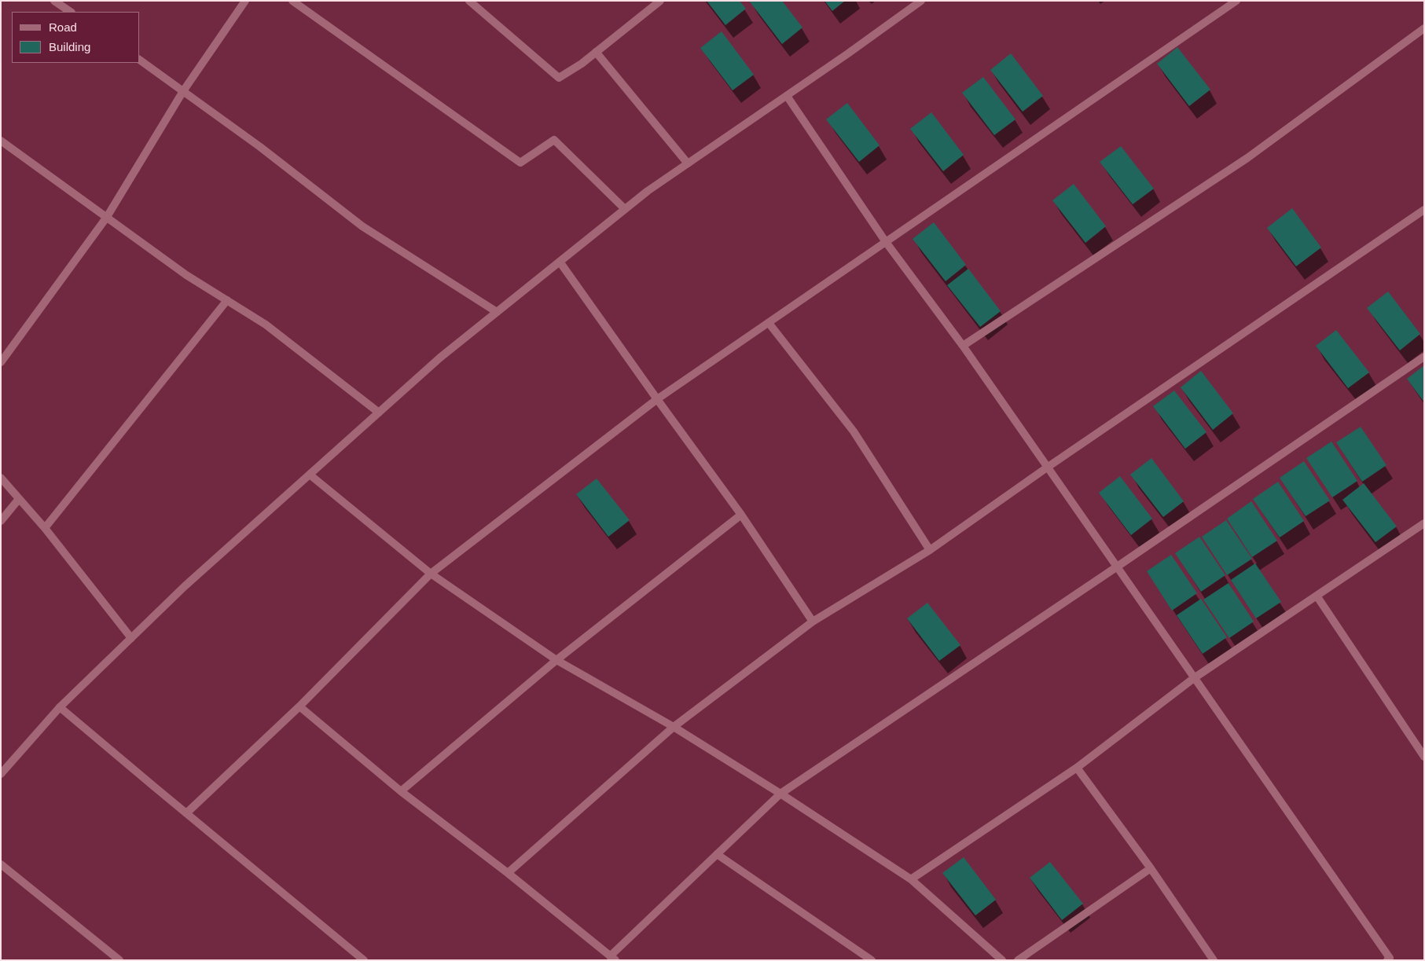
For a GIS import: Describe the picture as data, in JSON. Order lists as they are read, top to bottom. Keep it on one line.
{"legend":["Road","Building"]}
